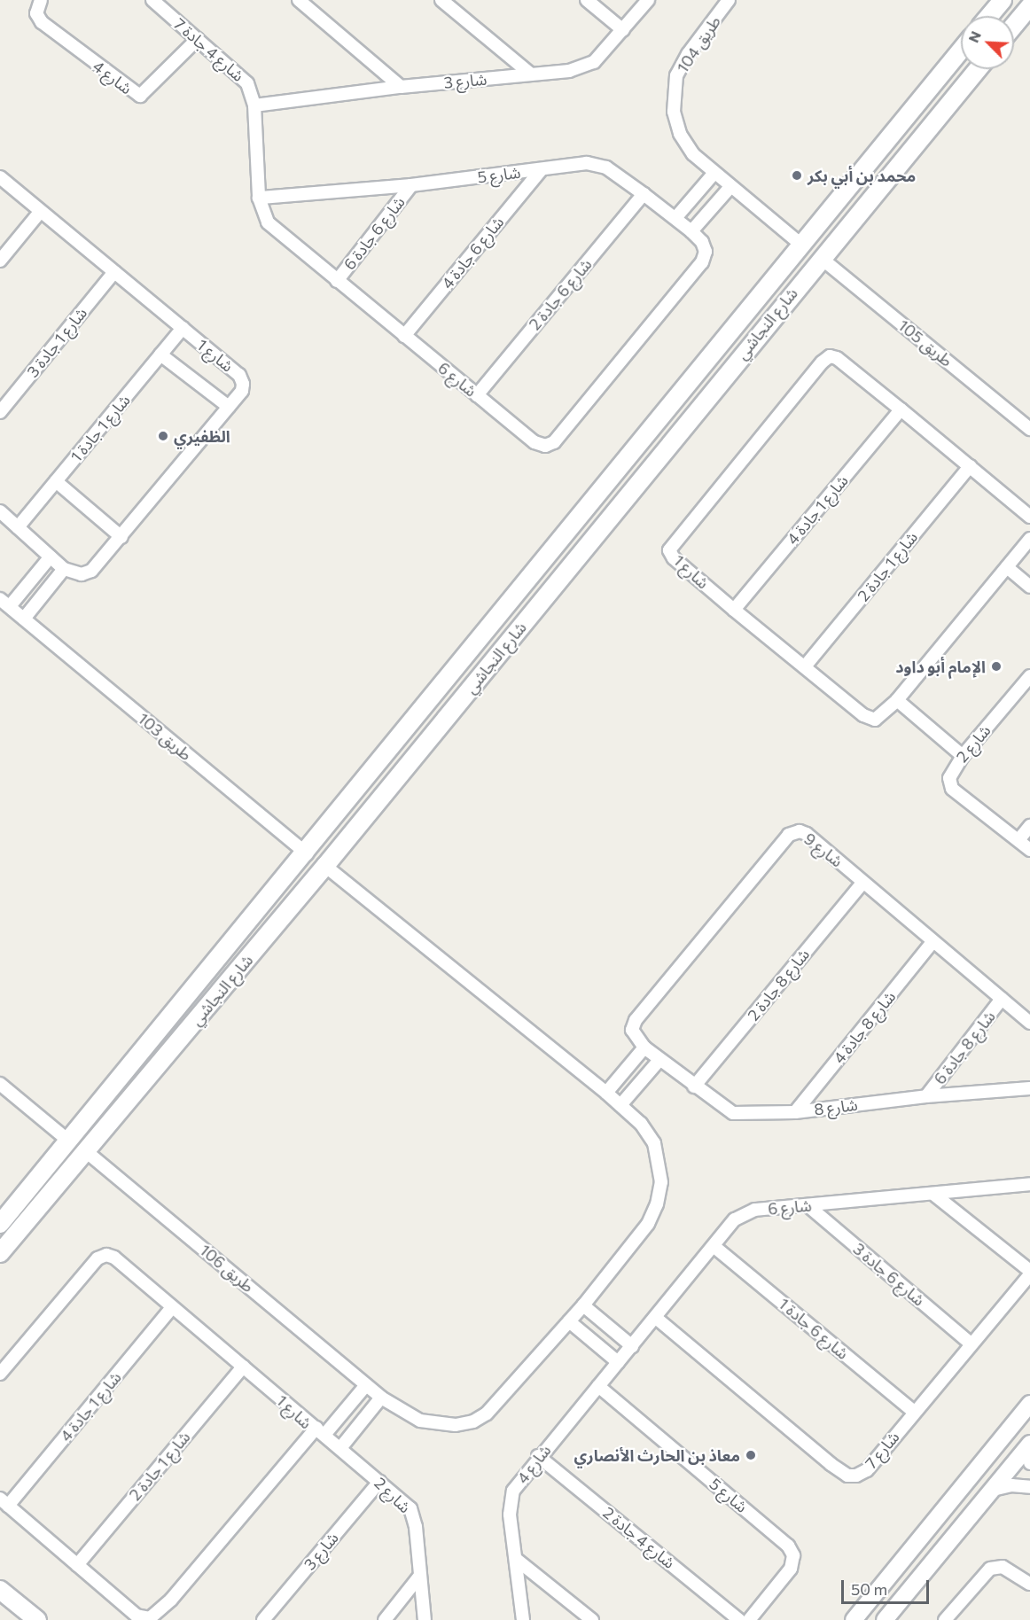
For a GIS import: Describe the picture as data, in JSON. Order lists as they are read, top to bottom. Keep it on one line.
{"streets":{"main road":["شارع النجاشي"],"street":["طريق 104","شارع 4 جادة 7","شارع 4","شارع 3","شارع 5","شارع 6 جادة 6","شارع 6 جادة 4","شارع 6 جادة 2","شارع 1 جادة 3","طريق 105","شارع 1","شارع 6","شارع 1 جادة 1","شارع 1 جادة 4","شارع 1 جادة 2","طريق 103","شارع 2","شارع 9","شارع 8 جادة 2","شارع 8 جادة 4","شارع 8 جادة 6","شارع 8","طريق 106","شارع 6 جادة 3","شارع 6 جادة 1","شارع 7","شارع 4 جادة 2"]},"crossings":[["طريق 104","شارع النجاشي"],["شارع 4 جادة 7","شارع 4"],["شارع 4 جادة 7","شارع 3"],["شارع 4 جادة 7","شارع 6"],["شارع 4","شارع 5"],["شارع 4","شارع 6"],["شارع 4","شارع 4 جادة 2"],["شارع 3","شارع 6"],["شارع 3","شارع 2"],["شارع 5","شارع 6 جادة 6"],["شارع 5","شارع 6 جادة 4"],["شارع 5","شارع 6 جادة 2"],["شارع 5","شارع 6"],["شارع 6 جادة 6","شارع 6"],["شارع 6 جادة 4","شارع 6"],["شارع 6 جادة 2","شارع 6"],["شارع النجاشي","طريق 105"],["شارع النجاشي","طريق 103"],["شارع النجاشي","طريق 106"],["شارع 1 جادة 3","شارع 1"],["شارع 1","شارع 1 جادة 1"],["شارع 1","شارع 1 جادة 4"],["شارع 1","شارع 1 جادة 2"],["شارع 1","شارع 2"],["شارع 6","شارع 6 جادة 3"],["شارع 6","شارع 6 جادة 1"],["شارع 6","شارع 7"],["شارع 9","شارع 8 جادة 2"],["شارع 9","شارع 8 جادة 4"],["شارع 9","شارع 8 جادة 6"],["شارع 9","شارع 8"],["شارع 8 جادة 2","شارع 8"],["شارع 8 جادة 4","شارع 8"],["شارع 8 جادة 6","شارع 8"],["شارع 6 جادة 3","شارع 7"],["شارع 6 جادة 1","شارع 7"]],"places":["محمد بن أبي بكر","الظفيري","الإمام أبو داود","معاذ بن الحارث الأنصاري"],"scale_bar":"50 m","north":"top left"}
